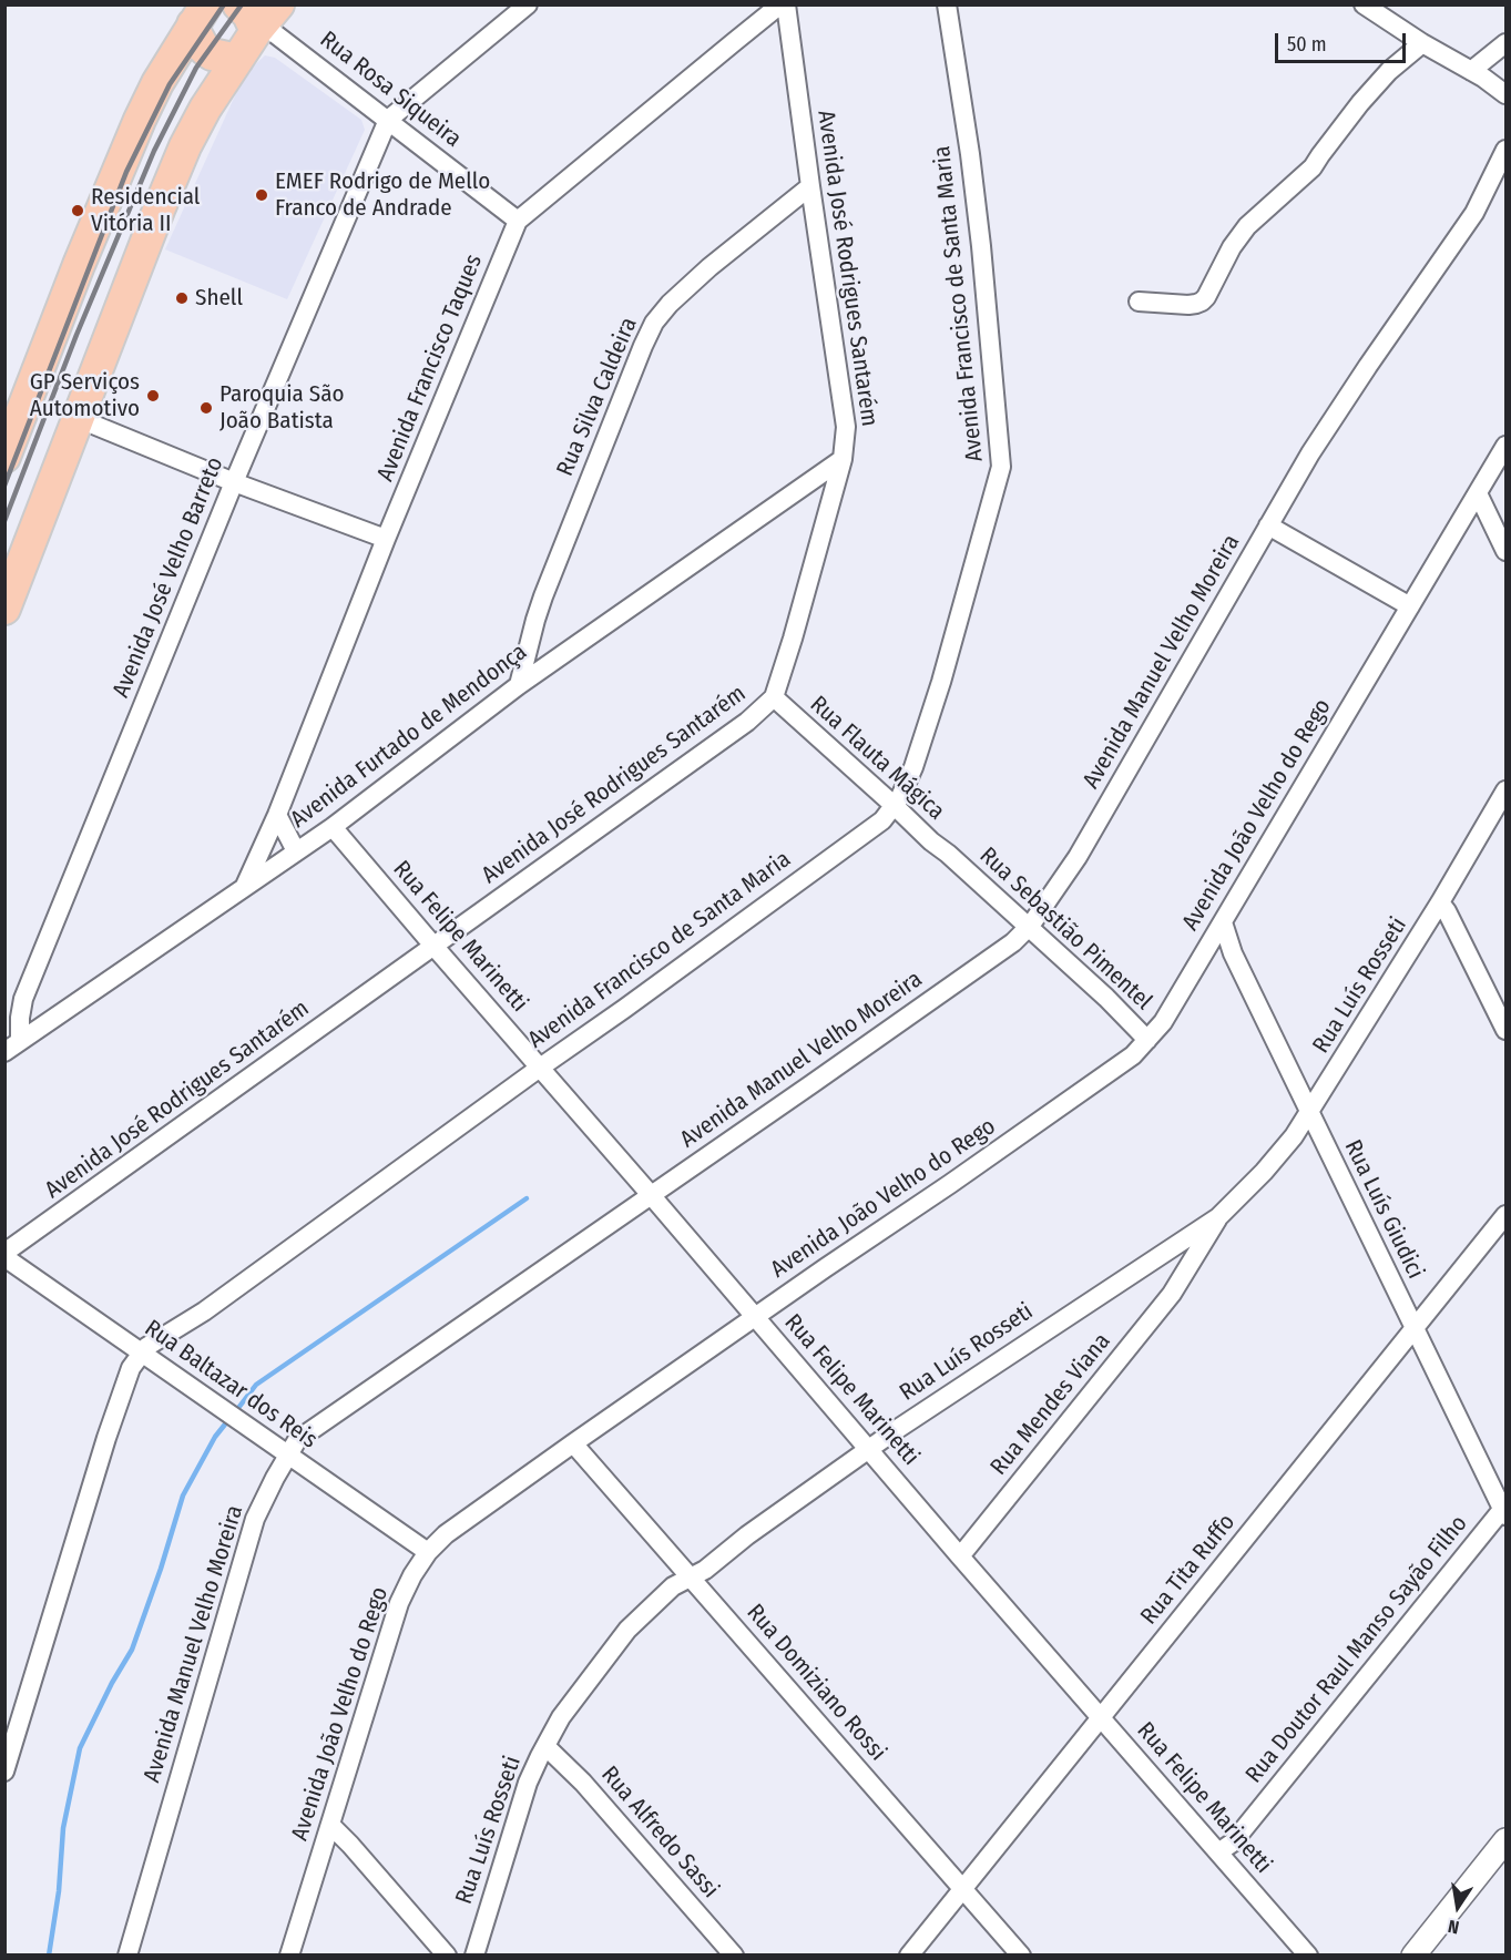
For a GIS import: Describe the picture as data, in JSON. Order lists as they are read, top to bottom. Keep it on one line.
{"streets":{"street":["Rua Rosa Siqueira","Avenida José Rodrigues Santarém","Avenida Francisco de Santa Maria","Avenida Francisco Taques","Rua Silva Caldeira","Avenida José Velho Barreto","Avenida Manuel Velho Moreira","Avenida Furtado de Mendonça","Rua Flauta Mágica","Avenida João Velho do Rego","Rua Sebastião Pimentel","Rua Felipe Marinetti","Rua Luís Rosseti","Rua Luís Giudici","Rua Baltazar dos Reis","Rua Mendes Viana","Rua Tita Ruffo","Rua Doutor Raul Manso Sayão Filho","Rua Domiziano Rossi","Rua Alfredo Sassi"]},"crossings":[["Rua Rosa Siqueira","Avenida Francisco Taques"],["Rua Rosa Siqueira","Avenida José Velho Barreto"],["Avenida José Rodrigues Santarém","Rua Silva Caldeira"],["Avenida José Rodrigues Santarém","Avenida Furtado de Mendonça"],["Avenida José Rodrigues Santarém","Rua Flauta Mágica"],["Avenida José Rodrigues Santarém","Rua Felipe Marinetti"],["Avenida José Rodrigues Santarém","Rua Baltazar dos Reis"],["Avenida Francisco de Santa Maria","Rua Flauta Mágica"],["Avenida Francisco de Santa Maria","Rua Felipe Marinetti"],["Avenida Francisco de Santa Maria","Rua Baltazar dos Reis"],["Avenida Francisco Taques","Avenida Furtado de Mendonça"],["Rua Silva Caldeira","Avenida Furtado de Mendonça"],["Avenida José Velho Barreto","Avenida Furtado de Mendonça"],["Avenida Manuel Velho Moreira","Rua Sebastião Pimentel"],["Avenida Manuel Velho Moreira","Rua Felipe Marinetti"],["Avenida Manuel Velho Moreira","Rua Baltazar dos Reis"],["Avenida Furtado de Mendonça","Rua Felipe Marinetti"],["Rua Flauta Mágica","Rua Sebastião Pimentel"],["Avenida João Velho do Rego","Rua Sebastião Pimentel"],["Avenida João Velho do Rego","Rua Felipe Marinetti"],["Avenida João Velho do Rego","Rua Luís Giudici"],["Avenida João Velho do Rego","Rua Baltazar dos Reis"],["Avenida João Velho do Rego","Rua Domiziano Rossi"],["Rua Felipe Marinetti","Rua Luís Rosseti"],["Rua Felipe Marinetti","Rua Mendes Viana"],["Rua Felipe Marinetti","Rua Tita Ruffo"],["Rua Felipe Marinetti","Rua Doutor Raul Manso Sayão Filho"],["Rua Luís Rosseti","Rua Luís Giudici"],["Rua Luís Rosseti","Rua Mendes Viana"],["Rua Luís Rosseti","Rua Domiziano Rossi"],["Rua Luís Rosseti","Rua Alfredo Sassi"],["Rua Luís Giudici","Rua Tita Ruffo"],["Rua Luís Giudici","Rua Doutor Raul Manso Sayão Filho"],["Rua Tita Ruffo","Rua Domiziano Rossi"]],"places":["EMEF Rodrigo de Mello Franco de Andrade","Residencial Vitória II","Shell","GP Serviços Automotivo","Paroquia São João Batista"],"scale_bar":"50 m","north":"bottom"}
